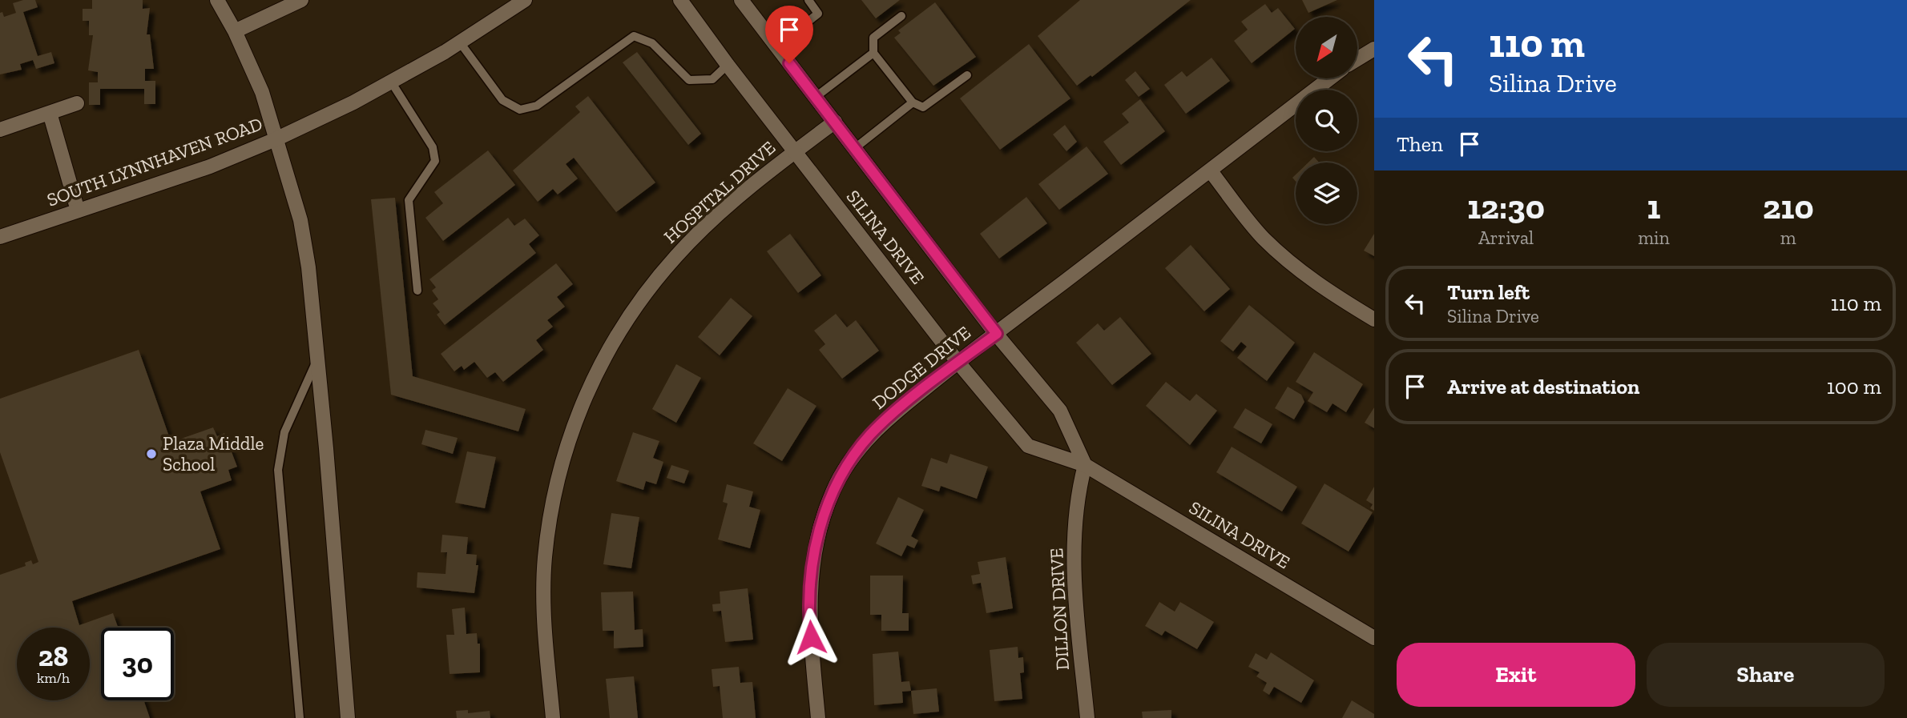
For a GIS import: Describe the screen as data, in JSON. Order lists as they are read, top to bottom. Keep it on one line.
{"streets":{"street":["SOUTH LYNNHAVEN ROAD","HOSPITAL DRIVE","SILINA DRIVE","DODGE DRIVE","DILLON DRIVE"]},"crossings":[["HOSPITAL DRIVE","SILINA DRIVE"],["SILINA DRIVE","DODGE DRIVE"],["SILINA DRIVE","DILLON DRIVE"]],"places":["Plaza Middle School"],"north":"bottom left","page":{"turn":["110 m","Silina Drive"],"then":"Then","eta":["12:30","Arrival","1","min","210","m"],"list":[{"name":"Turn left","note":"Silina Drive","value":"110 m"},{"name":"Arrive at destination","value":"100 m"}],"speed":"28 km/h","limit":"30","buttons":["Exit","Share"]}}
